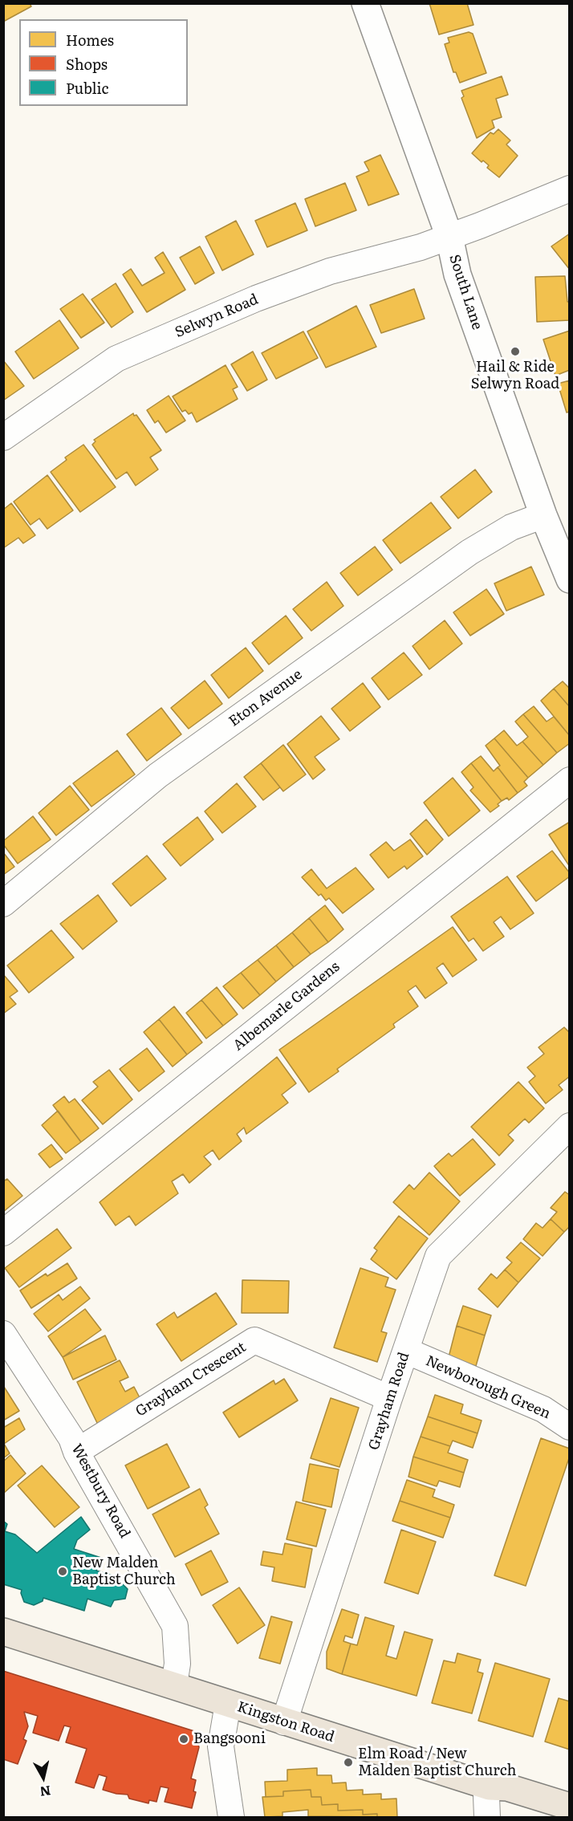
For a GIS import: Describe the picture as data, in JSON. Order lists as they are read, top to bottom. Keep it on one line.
{"streets":{"main road":["Kingston Road"],"street":["South Lane","Selwyn Road","Eton Avenue","Albemarle Gardens","Grayham Crescent","Newborough Green","Grayham Road","Westbury Road"]},"crossings":[["South Lane","Selwyn Road"],["South Lane","Eton Avenue"],["Grayham Crescent","Grayham Road"],["Grayham Crescent","Westbury Road"],["Newborough Green","Grayham Road"],["Grayham Road","Kingston Road"],["Westbury Road","Kingston Road"]],"places":["Hail & Ride Selwyn Road","New Malden Baptist Church","Bangsooni","Elm Road / New Malden Baptist Church"],"legend":["Homes","Shops","Public"],"north":"bottom"}
